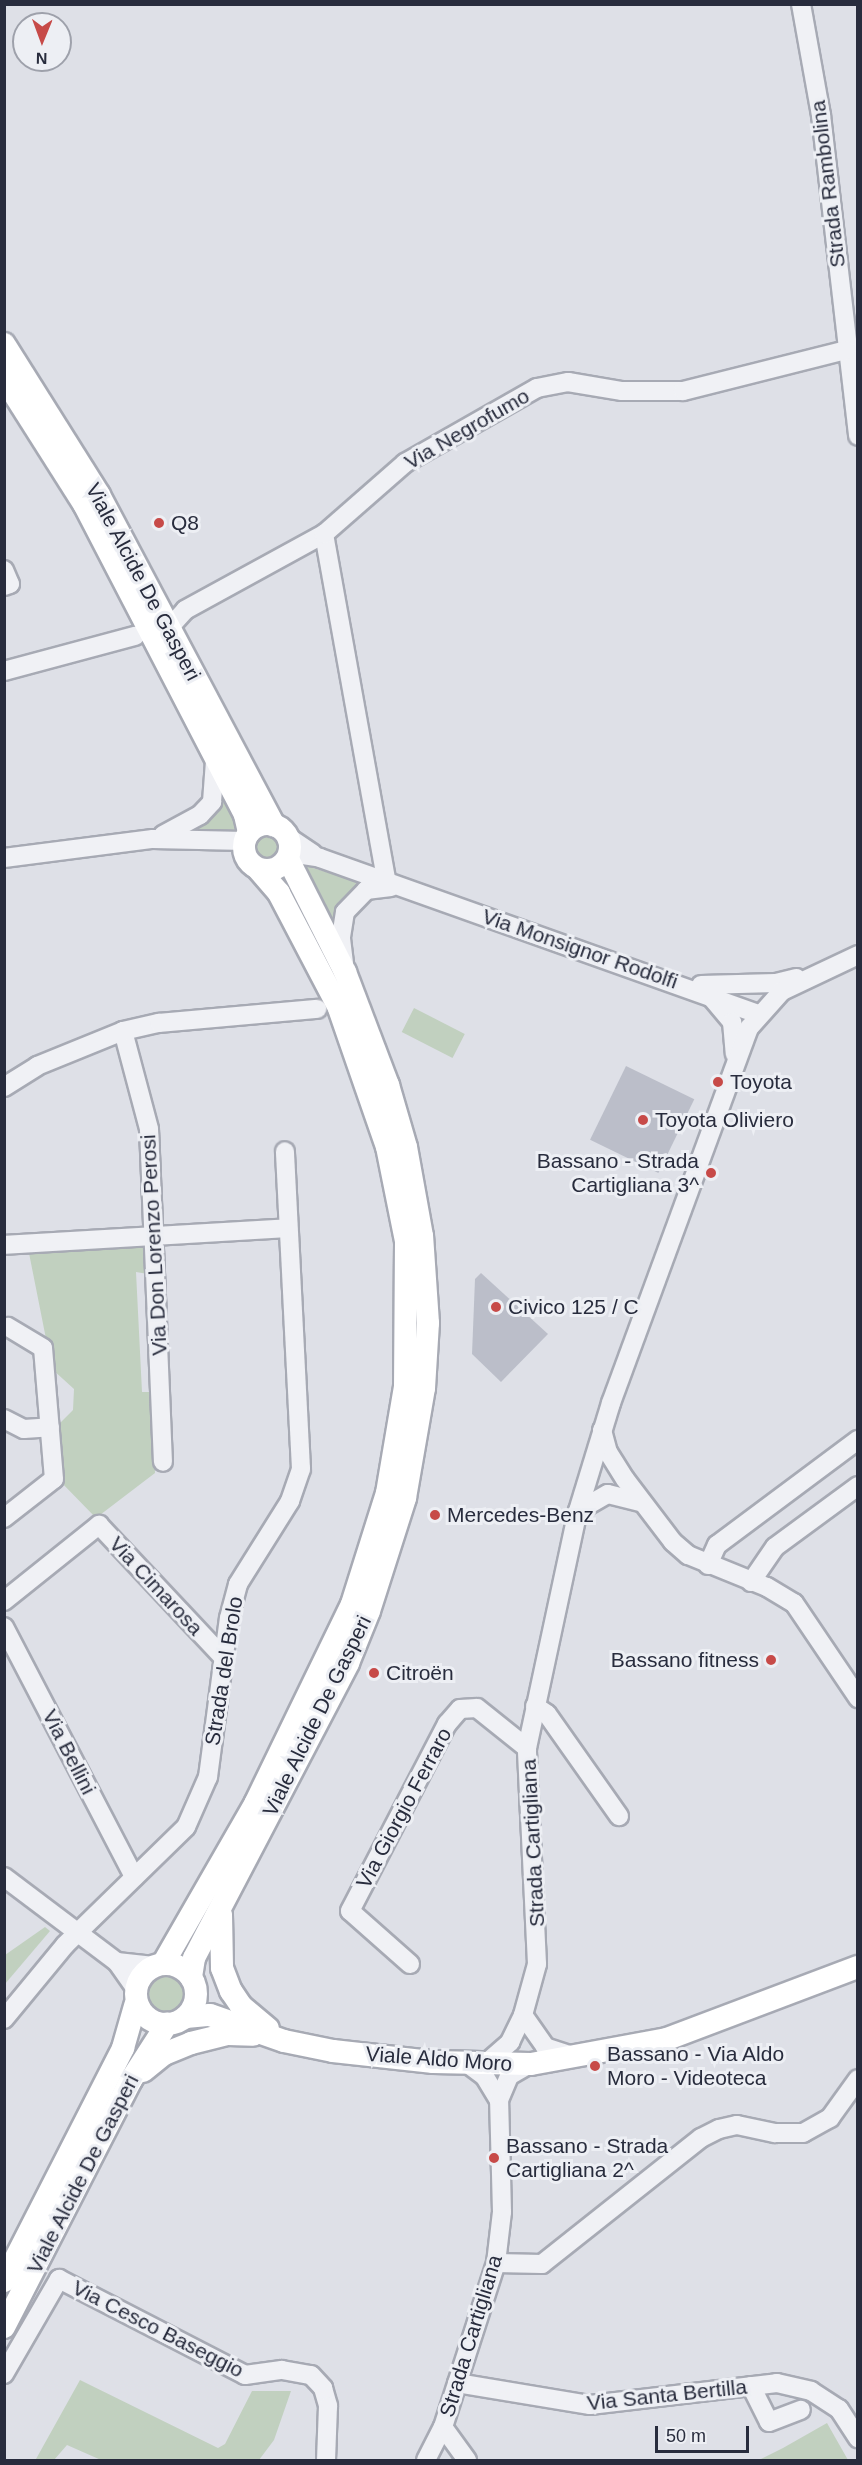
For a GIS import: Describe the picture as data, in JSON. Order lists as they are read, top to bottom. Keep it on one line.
{"streets":{"main road":["Viale Alcide De Gasperi","Viale Aldo Moro"],"street":["Strada Rambolina","Via Negrofumo","Via Monsignor Rodolfi","Via Don Lorenzo Perosi","Via Cimarosa","Strada del Brolo","Via Bellini","Via Giorgio Ferraro","Strada Cartigliana","Via Cesco Baseggio","Via Santa Bertilla"]},"crossings":[["Strada Rambolina","Via Negrofumo"],["Via Negrofumo","Viale Alcide De Gasperi"],["Viale Alcide De Gasperi","Via Monsignor Rodolfi"],["Viale Alcide De Gasperi","Viale Aldo Moro"],["Via Monsignor Rodolfi","Strada Cartigliana"],["Via Cimarosa","Strada del Brolo"],["Strada del Brolo","Via Bellini"],["Via Giorgio Ferraro","Strada Cartigliana"],["Strada Cartigliana","Viale Aldo Moro"],["Strada Cartigliana","Via Santa Bertilla"]],"places":["Q8","Toyota","Toyota Oliviero","Bassano - Strada Cartigliana 3^","Civico 125 / C","Mercedes-Benz","Bassano fitness","Citroën","Bassano - Via Aldo Moro - Videoteca","Bassano - Strada Cartigliana 2^"],"scale_bar":"50 m","north":"bottom"}
